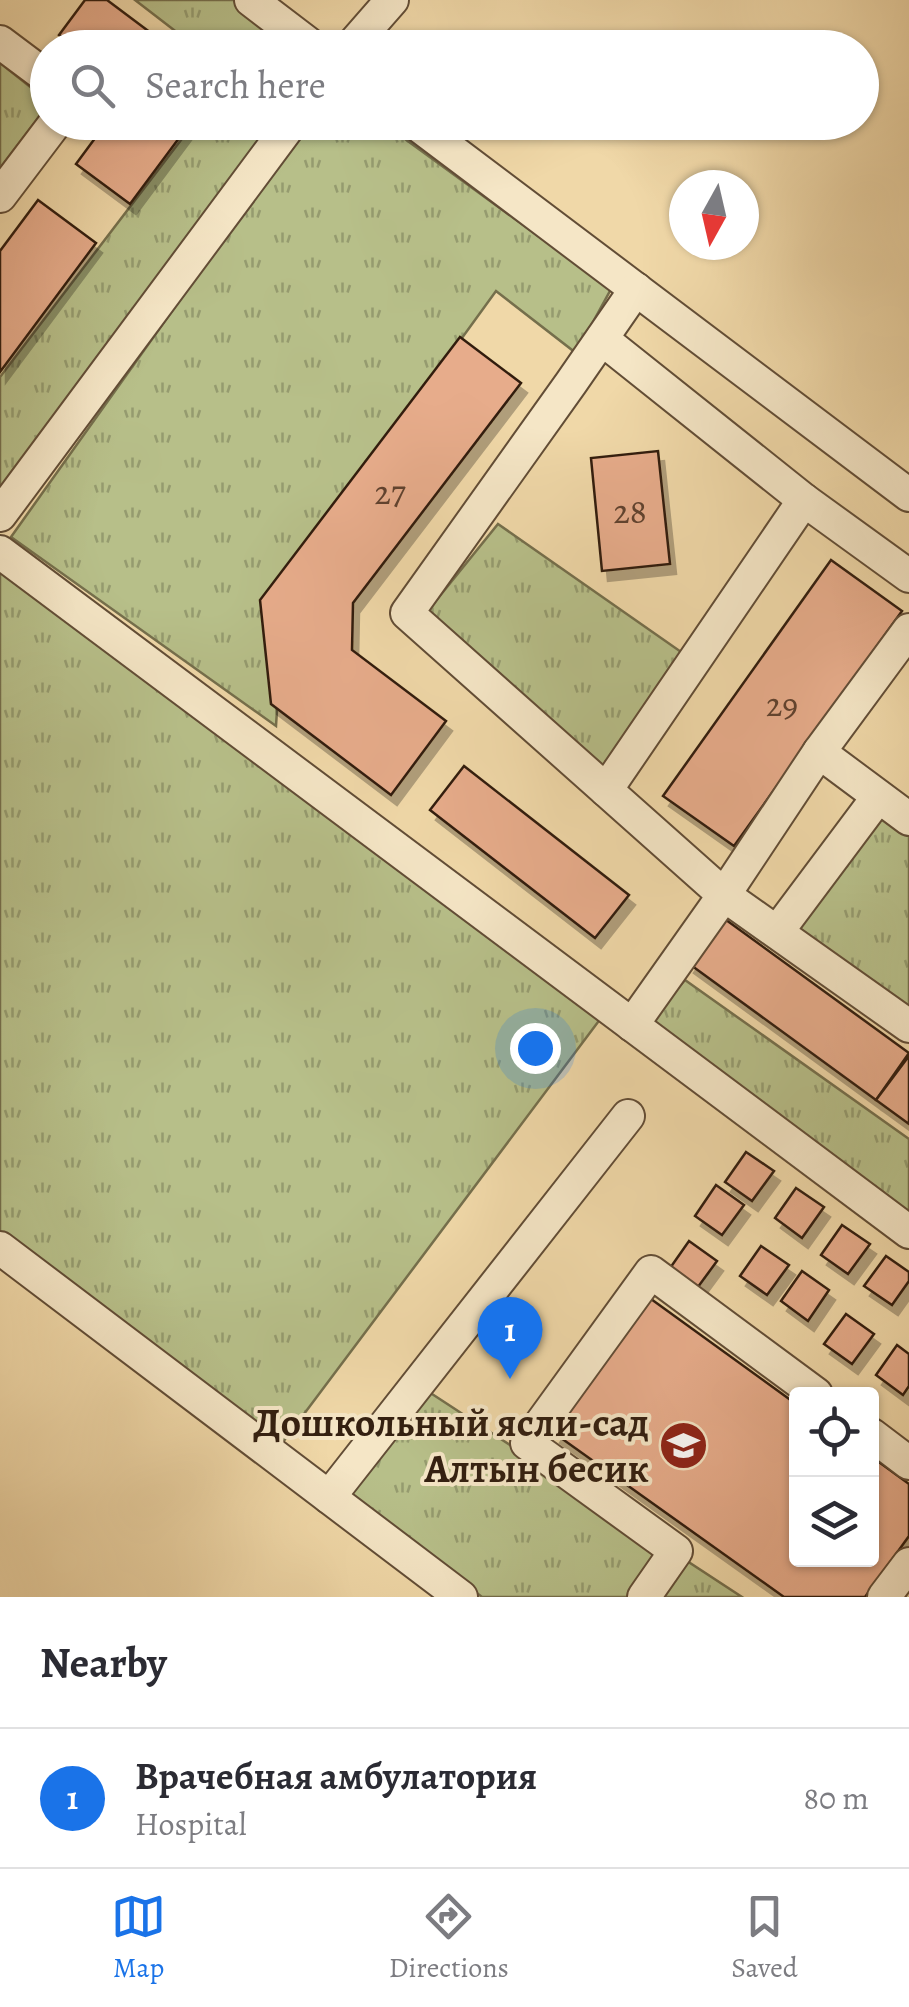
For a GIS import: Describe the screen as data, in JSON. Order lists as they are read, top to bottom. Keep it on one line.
{"places":{"school or university":["Дошкольный ясли-сад Алтын бесик"]},"house_numbers":["27","28","29"],"north":"bottom","page":{"search":"Search here","pins":"1","heading":"Nearby","list":[{"mark":"1","name":"Врачебная амбулатория","note":"Hospital","value":"80 m"}],"nav":["Map","Directions","Saved"]}}
